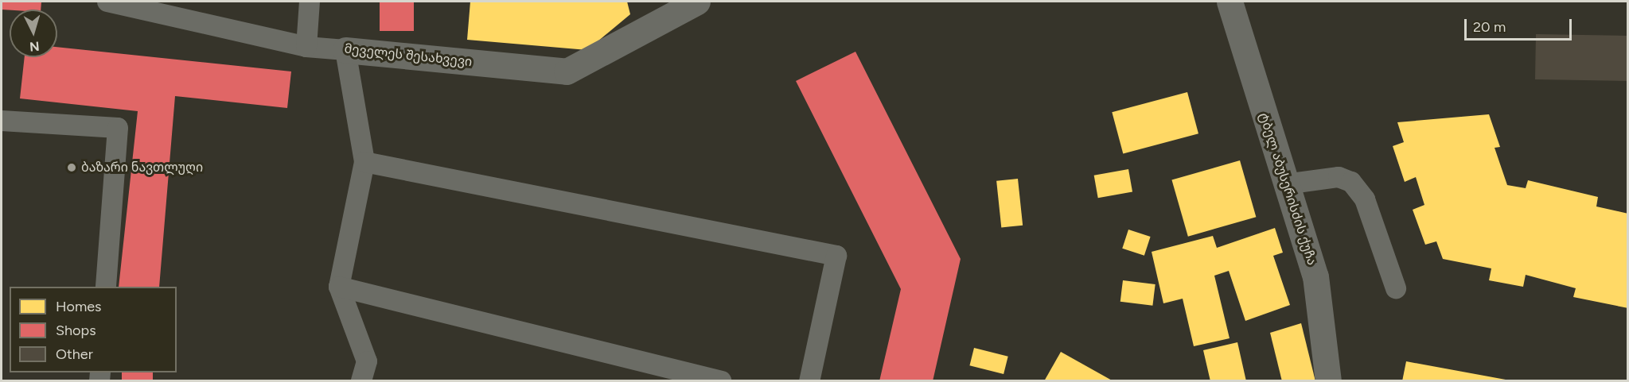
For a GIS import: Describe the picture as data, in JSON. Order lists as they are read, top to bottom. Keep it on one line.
{"streets":{"street":["მეველეს შესახვევი","ტბელ აბუსერისძის ქუჩა"]},"places":["ბაზარი ნავთლუღი"],"legend":["Homes","Shops","Other"],"scale_bar":"20 m","north":"bottom"}
